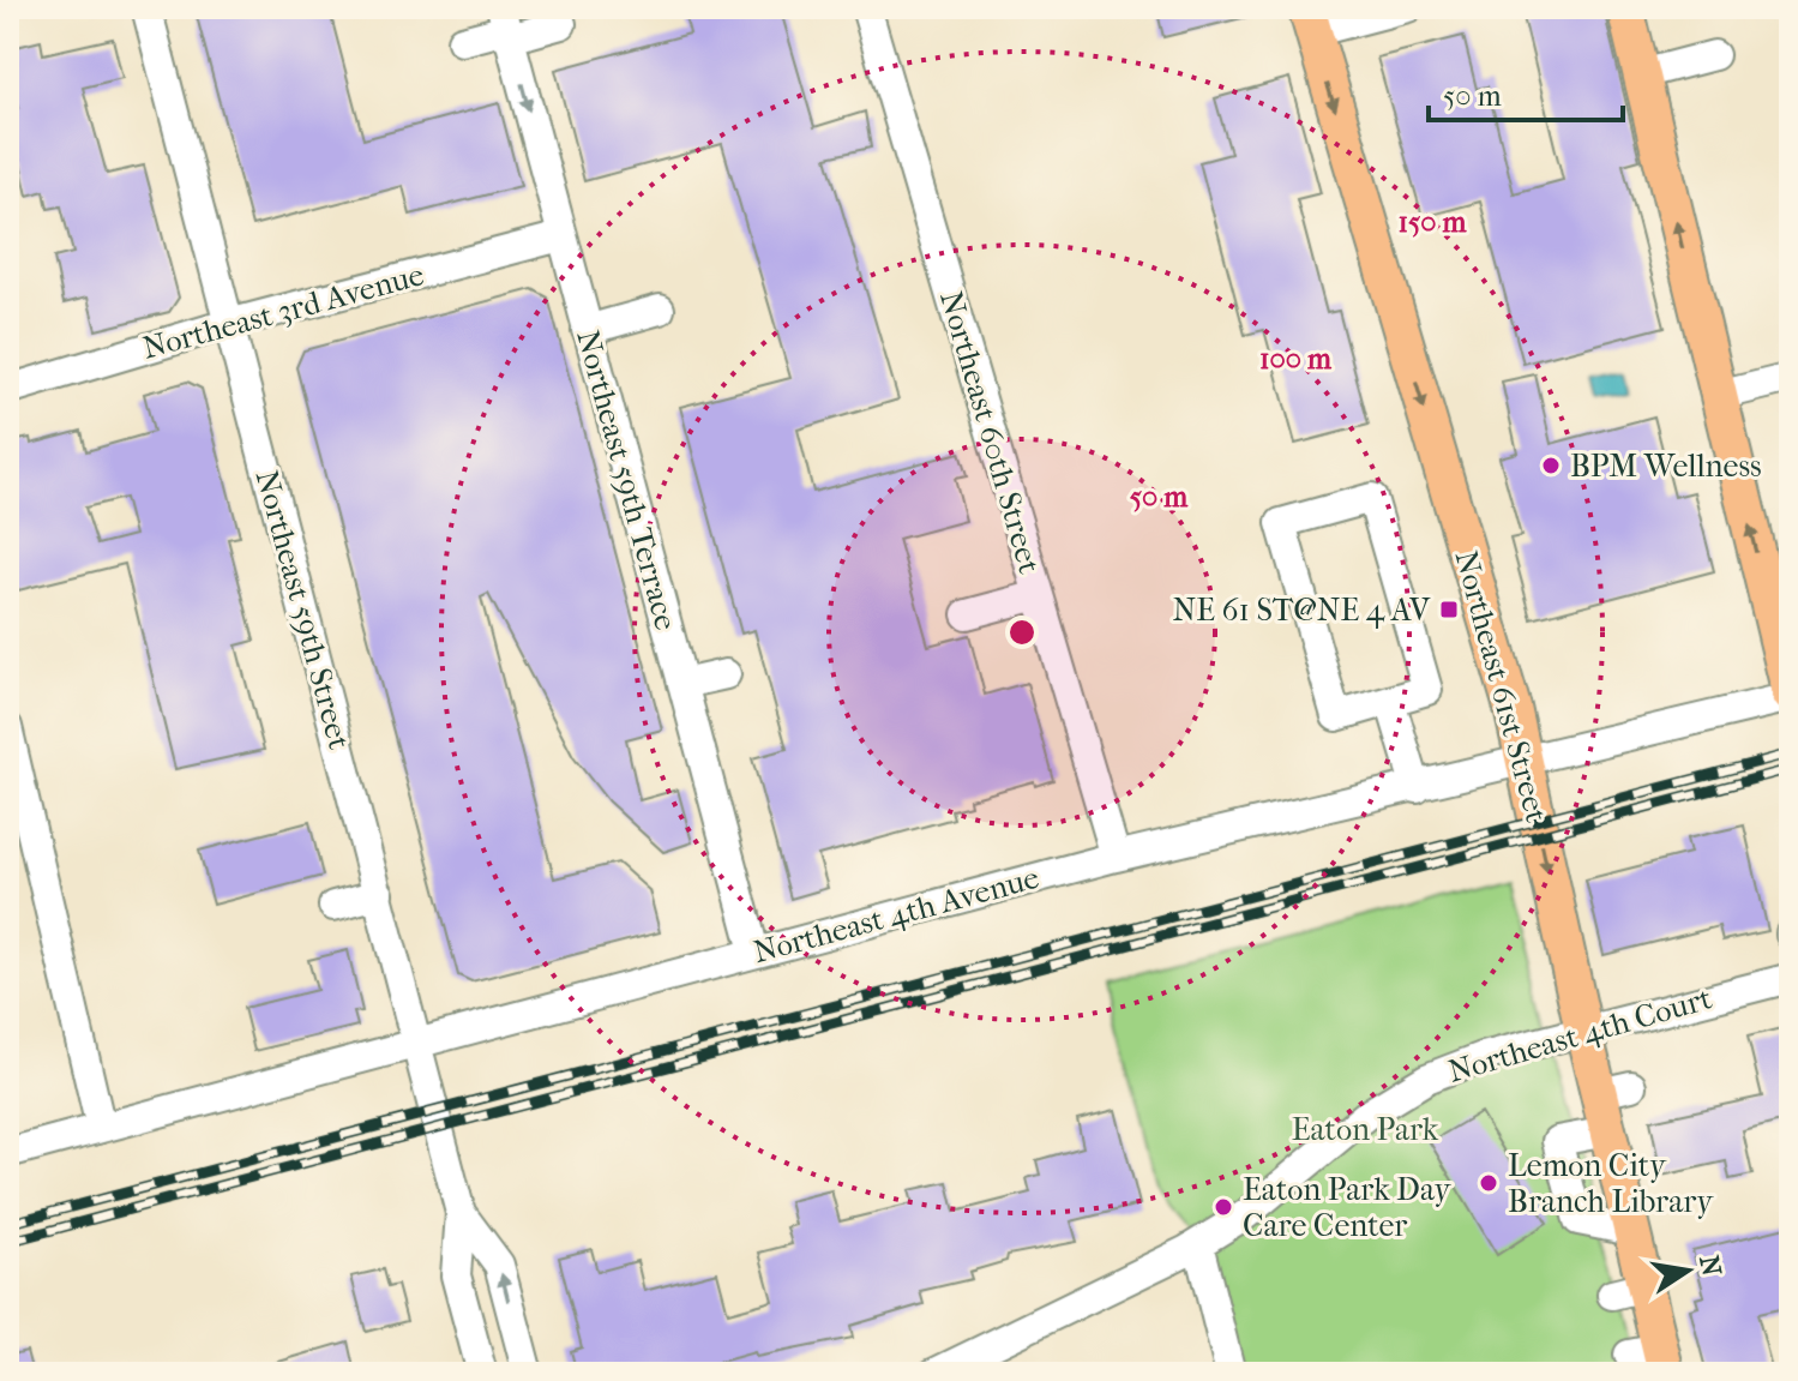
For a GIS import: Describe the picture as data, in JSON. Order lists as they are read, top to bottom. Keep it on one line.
{"streets":{"main road":["Northeast 61st Street"],"street":["Northeast 3rd Avenue","Northeast 60th Street","Northeast 59th Terrace","Northeast 59th Street","Northeast 4th Avenue","Northeast 4th Court"]},"crossings":[["Northeast 3rd Avenue","Northeast 59th Terrace"],["Northeast 3rd Avenue","Northeast 59th Street"],["Northeast 60th Street","Northeast 4th Avenue"],["Northeast 59th Terrace","Northeast 4th Avenue"],["Northeast 59th Street","Northeast 4th Avenue"],["Northeast 61st Street","Northeast 4th Avenue"],["Northeast 61st Street","Northeast 4th Court"]],"parks":["Eaton Park"],"places":{"other":["BPM Wellness","Lemon City Branch Library","Eaton Park Day Care Center"],"transit":["NE 61 ST@NE 4 AV"]},"scale_bar":"50 m","north":"right","rings":["150 m","100 m","50 m"]}
